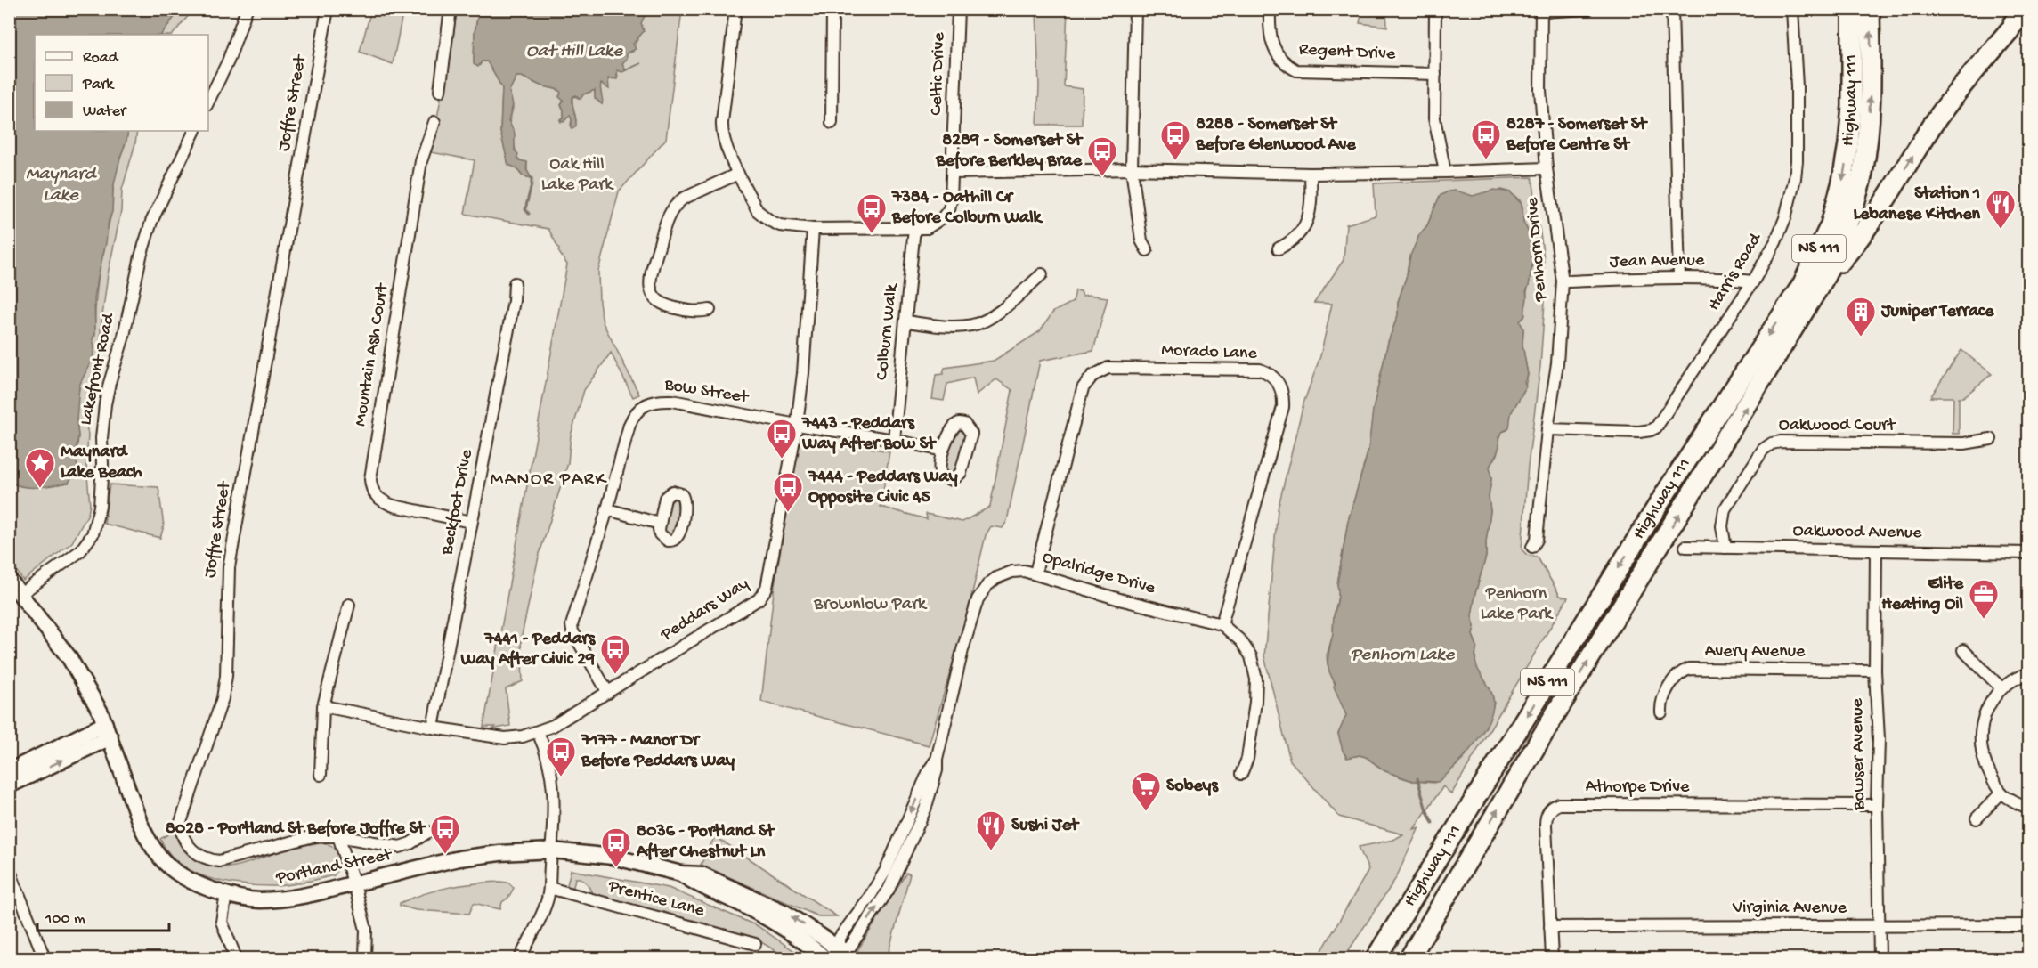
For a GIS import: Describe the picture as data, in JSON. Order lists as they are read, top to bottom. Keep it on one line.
{"streets":{"highway":["Highway 111","NS 111"],"main road":["Portland Street"],"street":["Regent Drive","Celtic Drive","Joffre Street","Penhorn Drive","Jean Avenue","Harris Road","Colburn Walk","Morado Lane","Mountain Ash Court","Lakefront Road","Bow Street","Oakwood Court","Beckfoot Drive","Oakwood Avenue","Opalridge Drive","Peddars Way","Avery Avenue","Bowser Avenue","Athorpe Drive","Prentice Lane","Virginia Avenue"]},"crossings":[["Celtic Drive","Colburn Walk"],["Celtic Drive","Peddars Way"],["Penhorn Drive","Jean Avenue"],["Penhorn Drive","Harris Road"],["Jean Avenue","Harris Road"],["Colburn Walk","Bow Street"],["Morado Lane","Opalridge Drive"],["Mountain Ash Court","Beckfoot Drive"],["Lakefront Road","Portland Street"],["Bow Street","Peddars Way"],["Oakwood Court","Oakwood Avenue"],["Beckfoot Drive","Peddars Way"],["Oakwood Avenue","Bowser Avenue"],["Opalridge Drive","Portland Street"],["Avery Avenue","Bowser Avenue"],["Bowser Avenue","Athorpe Drive"],["Bowser Avenue","Virginia Avenue"],["Athorpe Drive","Virginia Avenue"]],"districts":["MANOR PARK"],"water":["Oat Hill Lake","Maynard Lake","Penhorn Lake"],"parks":["Oak Hill Lake Park","Penhorn Lake Park","Brownlow Park"],"places":{"bus stop":["8287 - Somerset St Before Centre St","8288 - Somerset St Before Glenwood Ave","8289 - Somerset St Before Berkley Brae","7384 - Oathill Cr Before Colburn Walk","7443 - Peddars Way After Bow St","7444 - Peddars Way Opposite Civic 45","7441 - Peddars Way After Civic 29","7177 - Manor Dr Before Peddars Way","8028 - Portland St Before Joffre St","8036 - Portland St After Chestnut Ln"],"restaurant":["Station 1 Lebanese Kitchen","Sushi Jet"],"building":["Juniper Terrace"],"place":["Maynard Lake Beach"],"office":["Elite Heating Oil"],"supermarket":["Sobeys"]},"legend":["Road","Park","Water"],"scale_bar":"100 m"}
